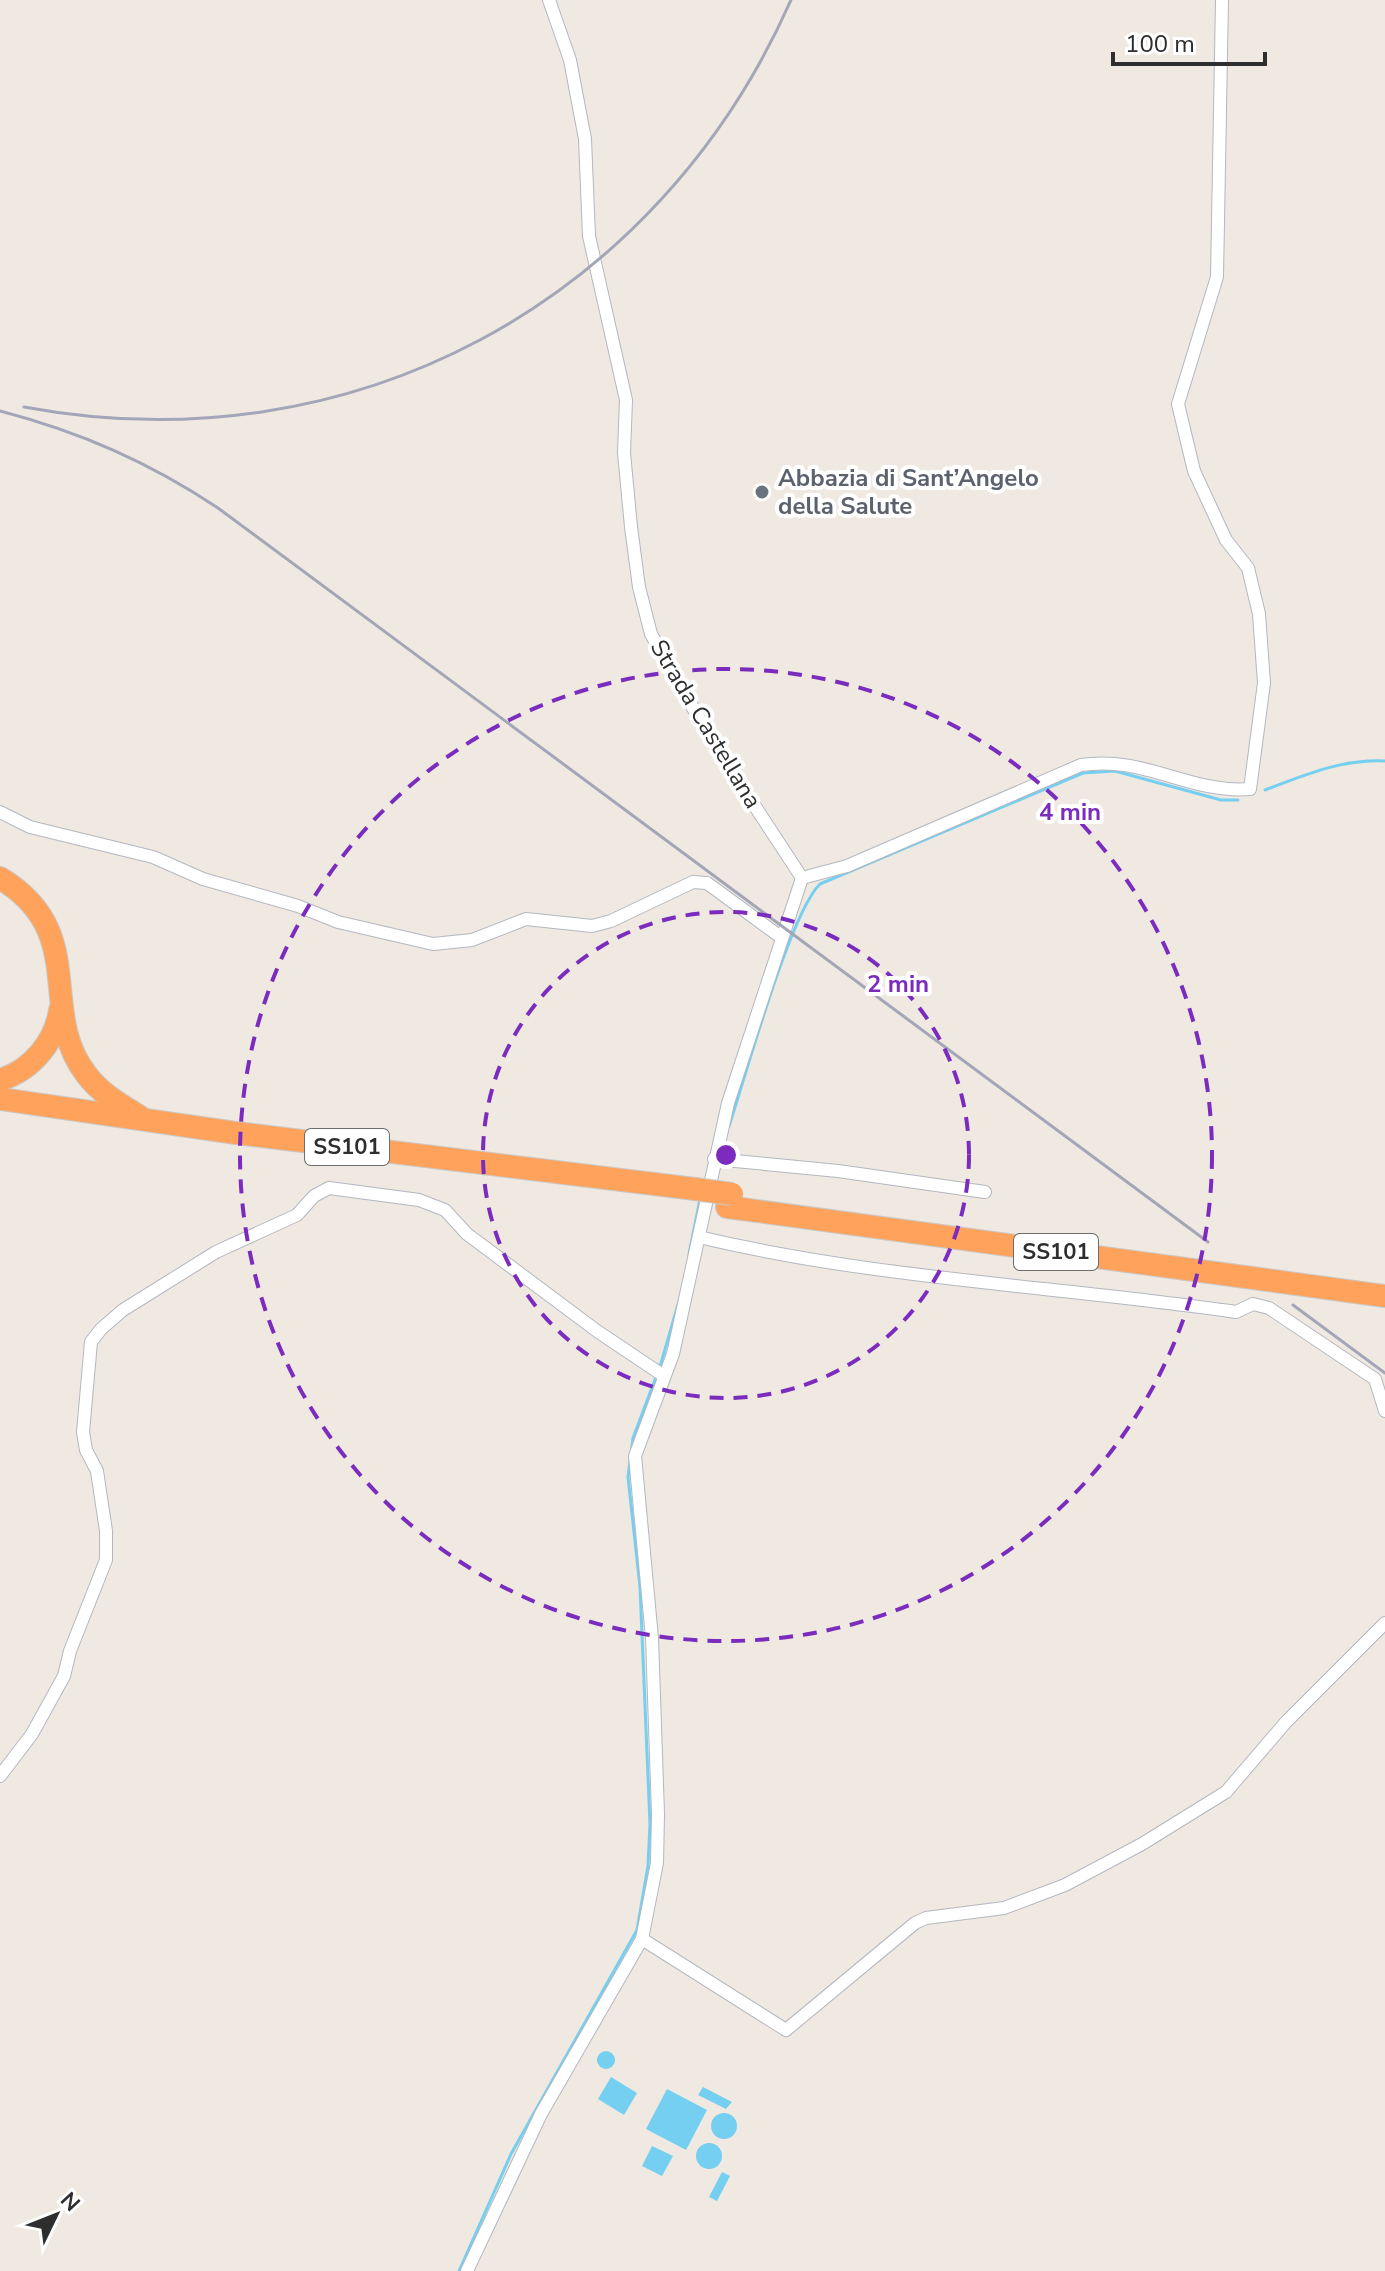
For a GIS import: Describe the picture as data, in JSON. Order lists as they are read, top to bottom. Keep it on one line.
{"streets":{"highway":["SS101"],"street":["Strada Castellana"]},"places":["Abbazia di Sant’Angelo della Salute"],"scale_bar":"100 m","north":"top right","rings":["4 min","2 min"]}
